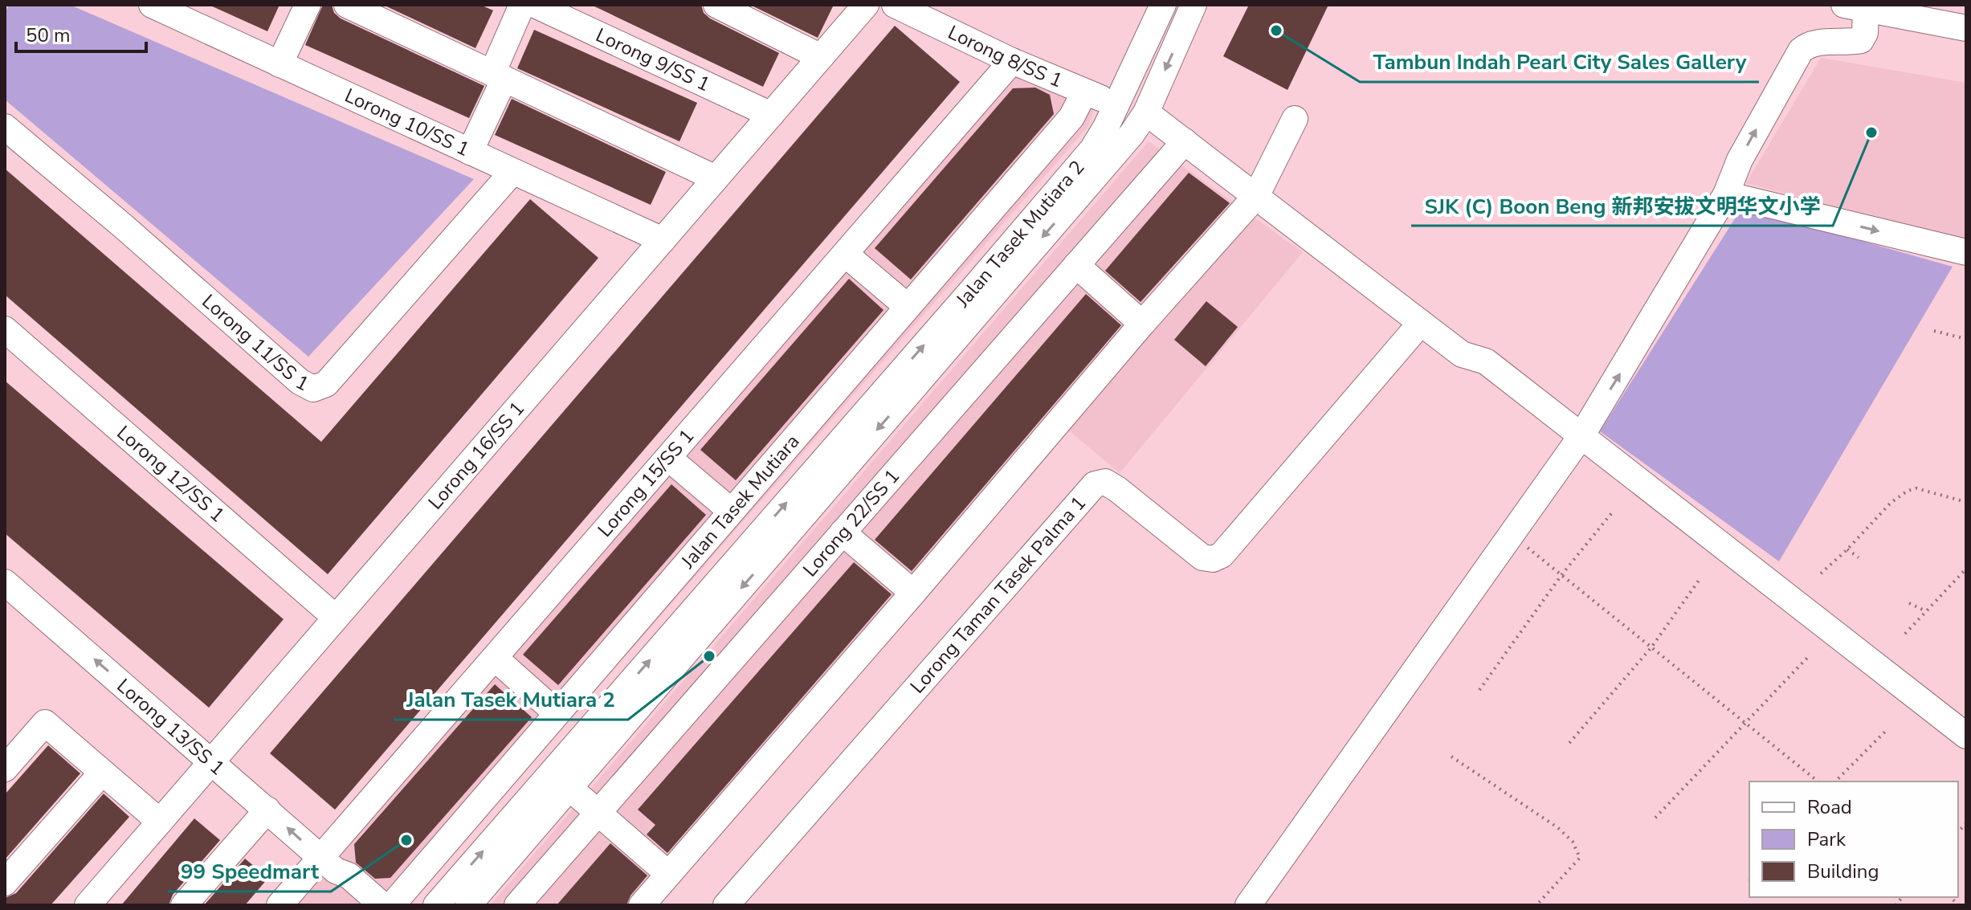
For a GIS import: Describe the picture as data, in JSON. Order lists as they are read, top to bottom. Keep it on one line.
{"streets":{"street":["Lorong 8/SS 1","Lorong 9/SS 1","Lorong 10/SS 1","Jalan Tasek Mutiara 2","Lorong 11/SS 1","Lorong 16/SS 1","Lorong 12/SS 1","Lorong 15/SS 1","Jalan Tasek Mutiara","Lorong 22/SS 1","Lorong Taman Tasek Palma 1","Lorong 13/SS 1"]},"crossings":[["Lorong 8/SS 1","Jalan Tasek Mutiara 2"],["Lorong 8/SS 1","Lorong 15/SS 1"],["Lorong 8/SS 1","Jalan Tasek Mutiara"],["Lorong 9/SS 1","Lorong 16/SS 1"],["Lorong 10/SS 1","Lorong 11/SS 1"],["Lorong 10/SS 1","Lorong 16/SS 1"],["Lorong 16/SS 1","Lorong 12/SS 1"],["Lorong 16/SS 1","Lorong 13/SS 1"],["Lorong 15/SS 1","Lorong 13/SS 1"]],"one_way":["Lorong 13/SS 1"],"places":["Tambun Indah Pearl City Sales Gallery","SJK (C) Boon Beng 新邦安拔文明华文小学","Jalan Tasek Mutiara 2","99 Speedmart"],"legend":["Road","Park","Building"],"scale_bar":"50 m"}
